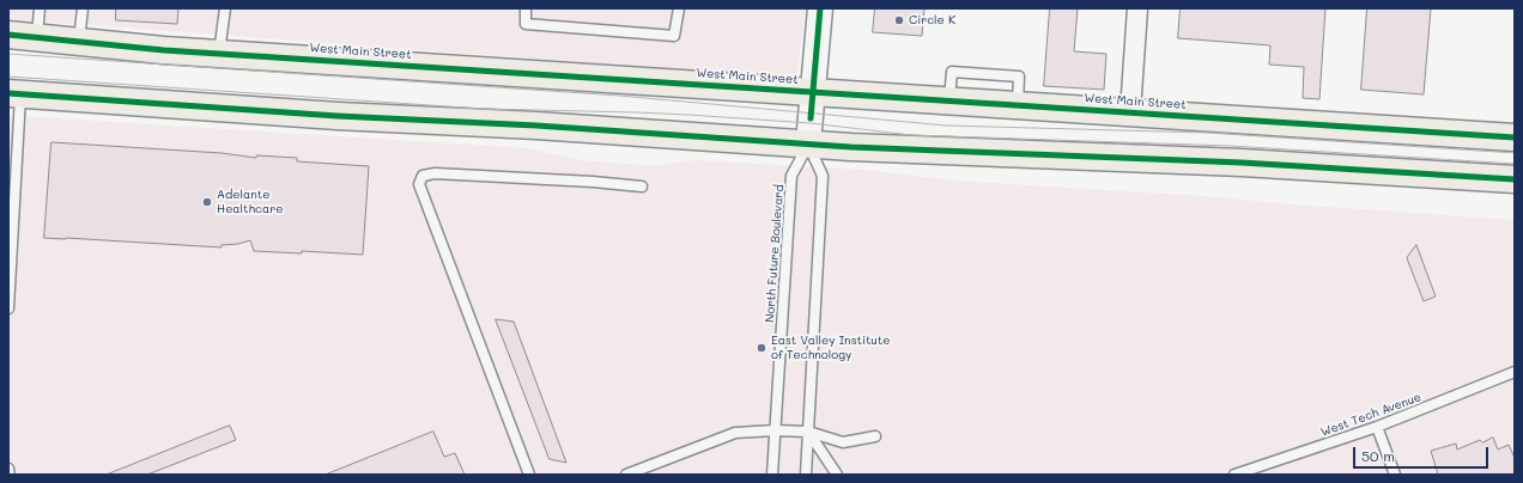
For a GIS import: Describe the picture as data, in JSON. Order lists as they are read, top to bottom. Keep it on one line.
{"streets":{"main road":["West Main Street"],"lane":["North Future Boulevard","West Tech Avenue"]},"places":["Circle K","Adelante Healthcare","East Valley Institute of Technology"],"scale_bar":"50 m"}
